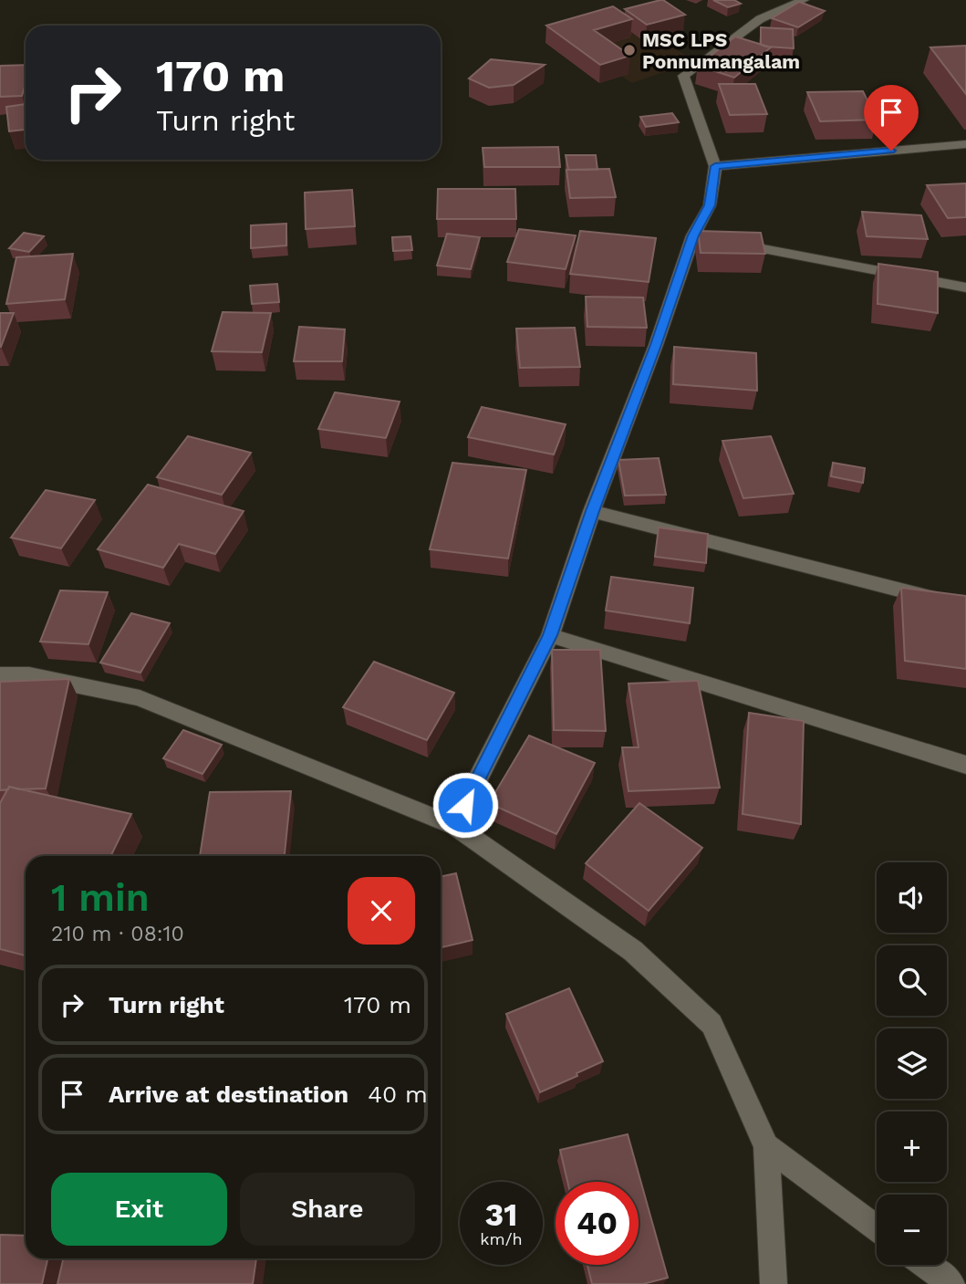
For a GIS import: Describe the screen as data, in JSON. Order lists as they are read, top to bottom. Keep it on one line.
{"places":["MSC LPS Ponnumangalam"],"page":{"turn":["170 m","Turn right"],"heading":["1 min","210 m · 08:10"],"map_buttons":["+","−"],"list":[{"name":"Turn right","value":"170 m"},{"name":"Arrive at destination","value":"40 m"}],"buttons":["Exit","Share"],"speed":"31 km/h","limit":"40"}}
